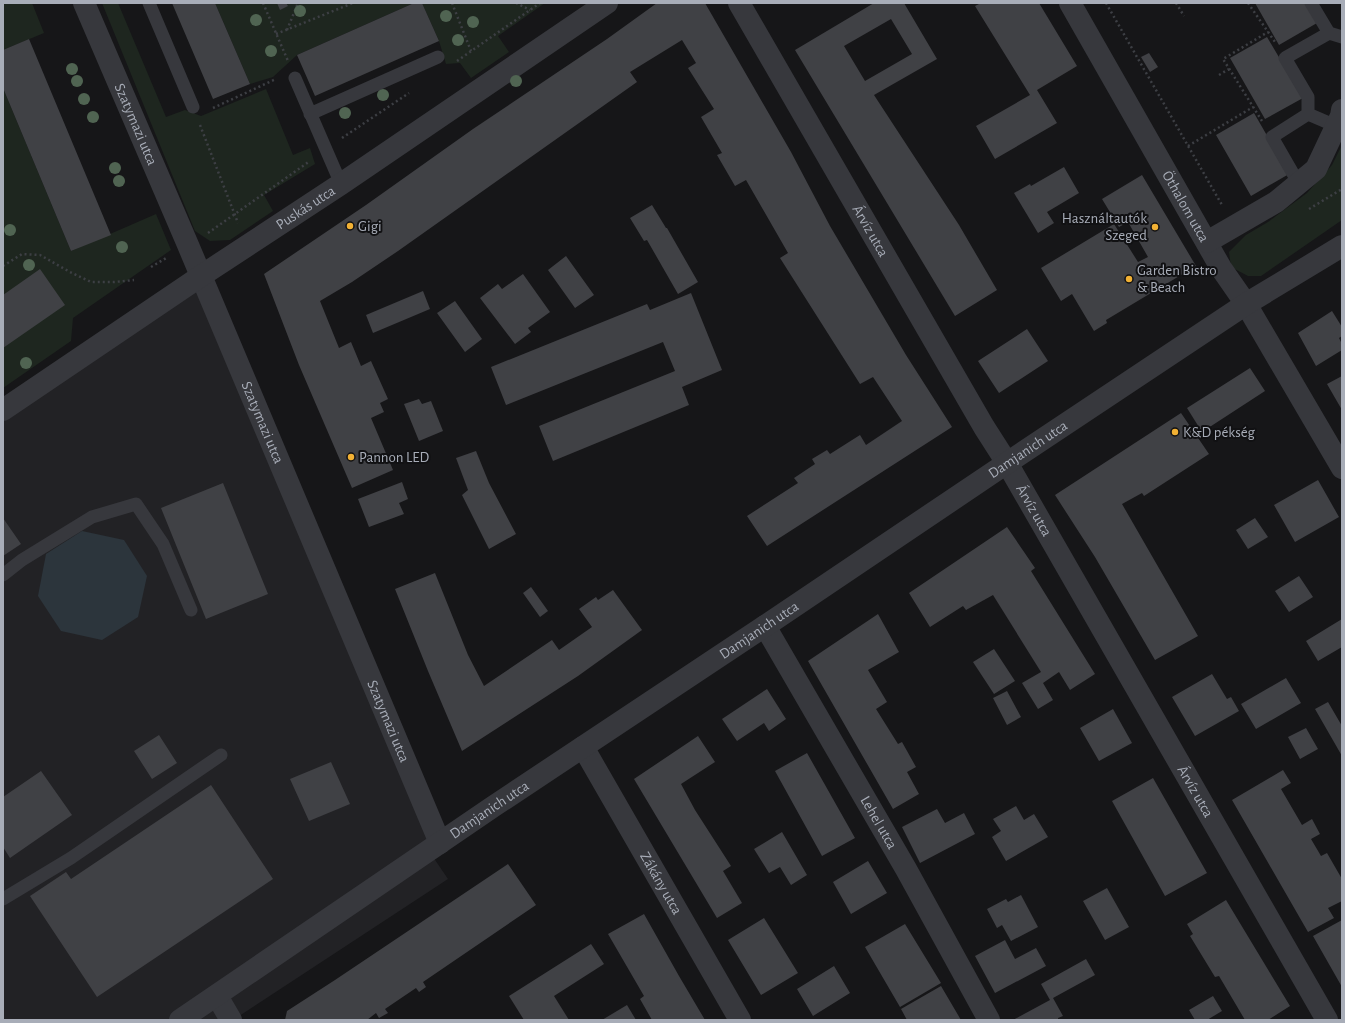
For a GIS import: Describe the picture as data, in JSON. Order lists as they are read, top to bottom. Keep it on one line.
{"streets":{"street":["Szatymazi utca","Öthalom utca","Puskás utca","Árvíz utca","Damjanich utca","Lehel utca","Zákány utca"]},"crossings":[["Szatymazi utca","Puskás utca"],["Szatymazi utca","Damjanich utca"],["Öthalom utca","Damjanich utca"],["Árvíz utca","Damjanich utca"],["Damjanich utca","Lehel utca"],["Damjanich utca","Zákány utca"]],"places":["Gigi","Használtautók Szeged","Garden Bistro & Beach","K&D pékség","Pannon LED"]}
